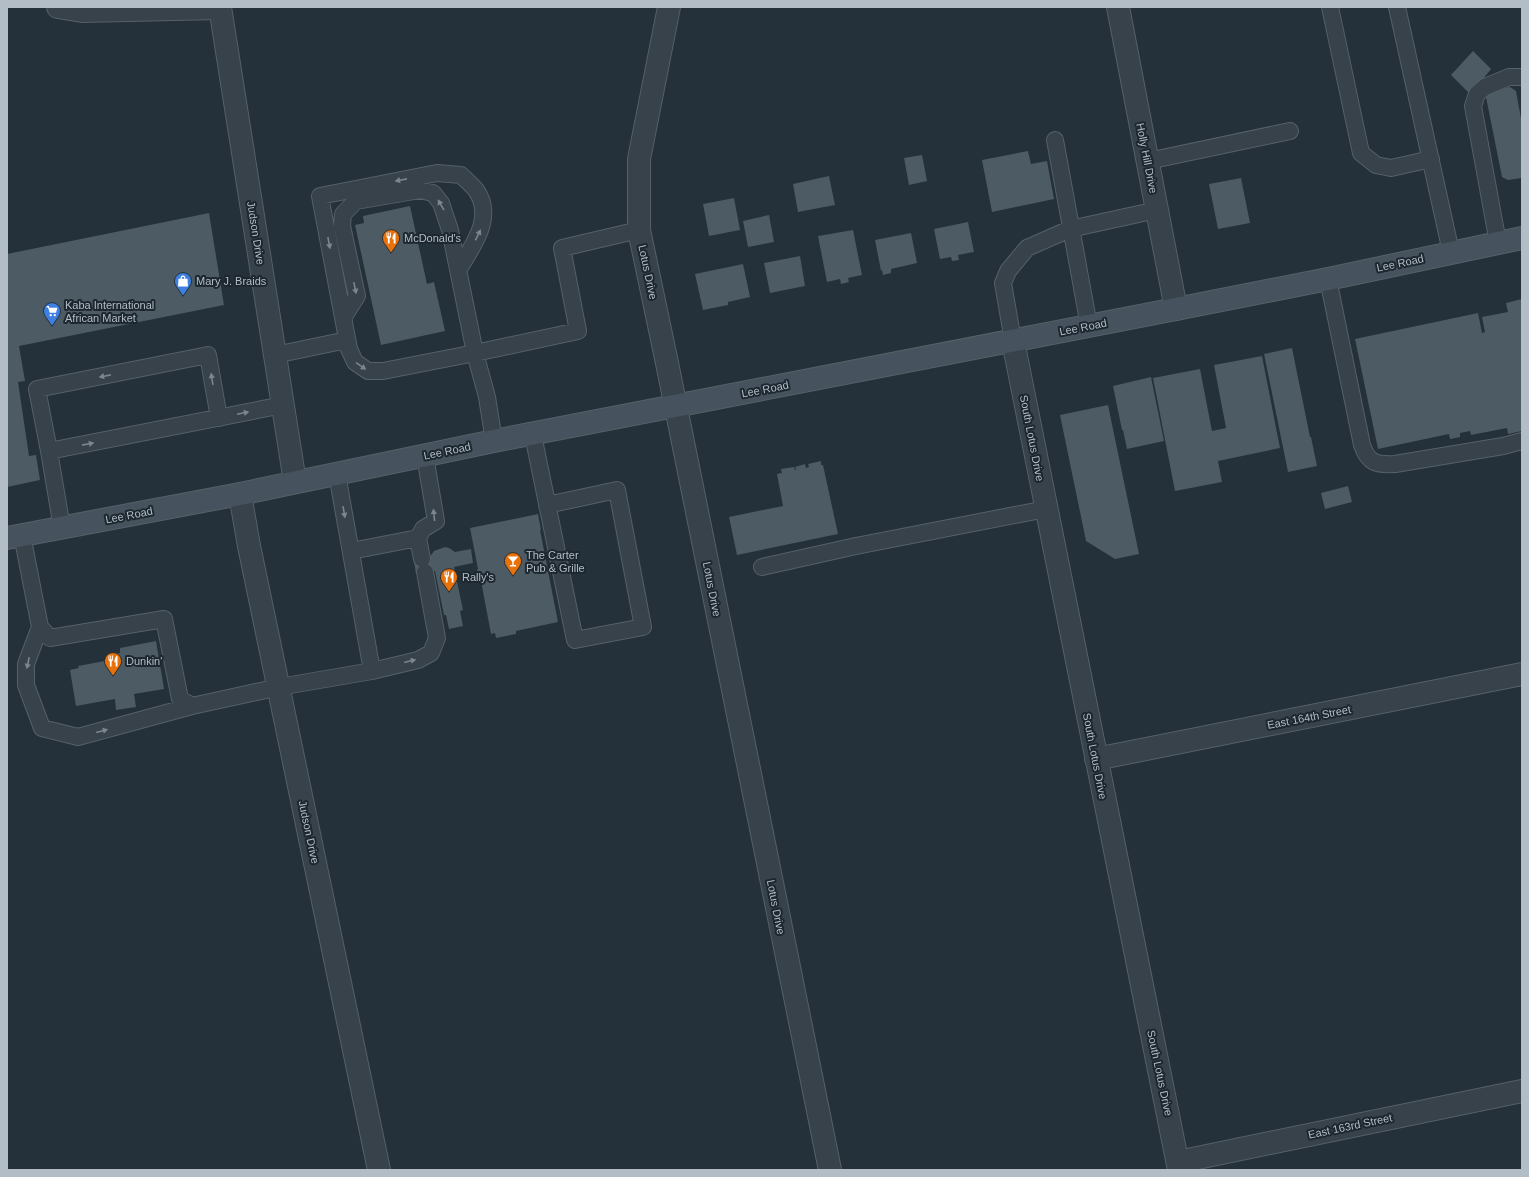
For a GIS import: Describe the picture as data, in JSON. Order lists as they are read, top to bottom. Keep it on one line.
{"streets":{"main road":["Lee Road"],"street":["Holly Hill Drive","Judson Drive","Lotus Drive","South Lotus Drive","East 164th Street","East 163rd Street"]},"crossings":[["Holly Hill Drive","Lee Road"],["Judson Drive","Lee Road"],["Lee Road","Lotus Drive"],["Lee Road","South Lotus Drive"],["South Lotus Drive","East 164th Street"],["South Lotus Drive","East 163rd Street"]],"places":{"restaurant":["McDonald's","Rally's","Dunkin'"],"shop":["Mary J. Braids"],"supermarket":["Kaba International African Market"],"bar":["The Carter Pub & Grille"]}}
